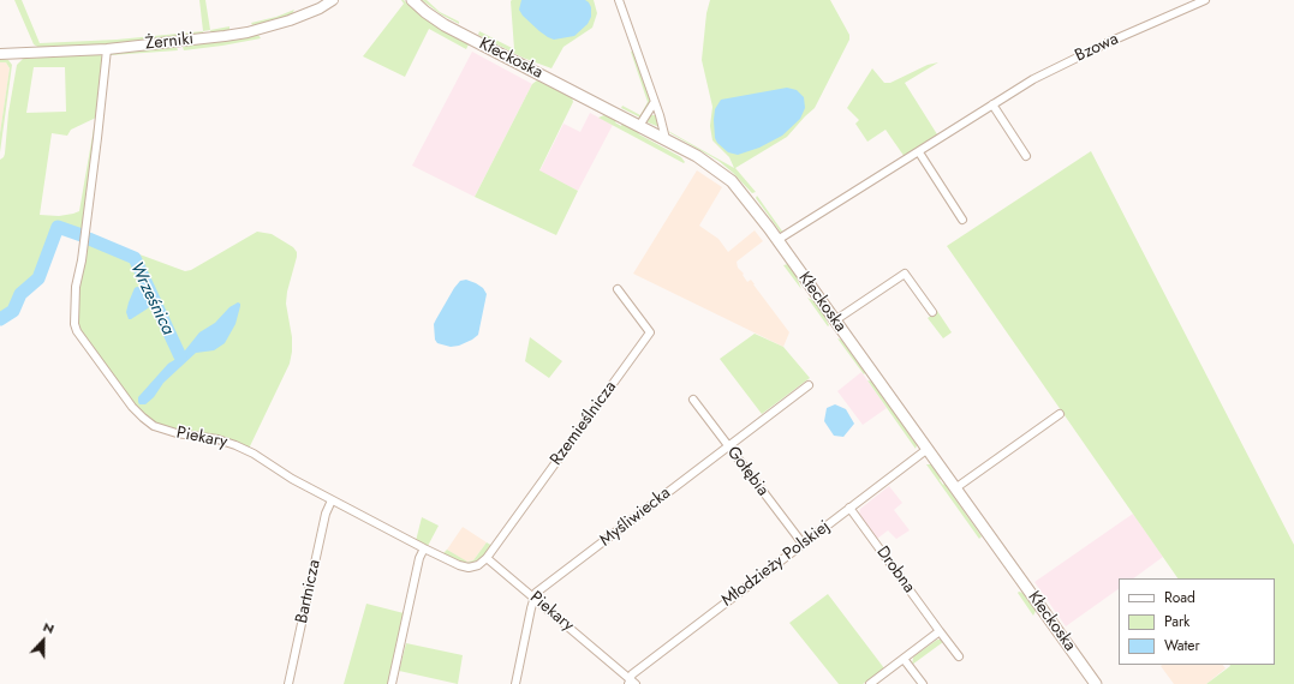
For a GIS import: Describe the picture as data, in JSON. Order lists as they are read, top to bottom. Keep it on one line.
{"streets":{"main road":["Kłeckoska"],"street":["Żerniki","Bzowa","Rzemieślnicza","Piekary","Gołębia","Myśliwiecka","Młodzieży Polskiej","Drobna","Bartnicza"]},"crossings":[["Żerniki","Piekary"],["Bzowa","Kłeckoska"],["Kłeckoska","Młodzieży Polskiej"],["Rzemieślnicza","Piekary"],["Piekary","Myśliwiecka"],["Piekary","Młodzieży Polskiej"],["Piekary","Bartnicza"],["Gołębia","Myśliwiecka"],["Gołębia","Młodzieży Polskiej"],["Młodzieży Polskiej","Drobna"]],"water":["Wrześnica"],"legend":["Road","Park","Water"],"north":"top"}
